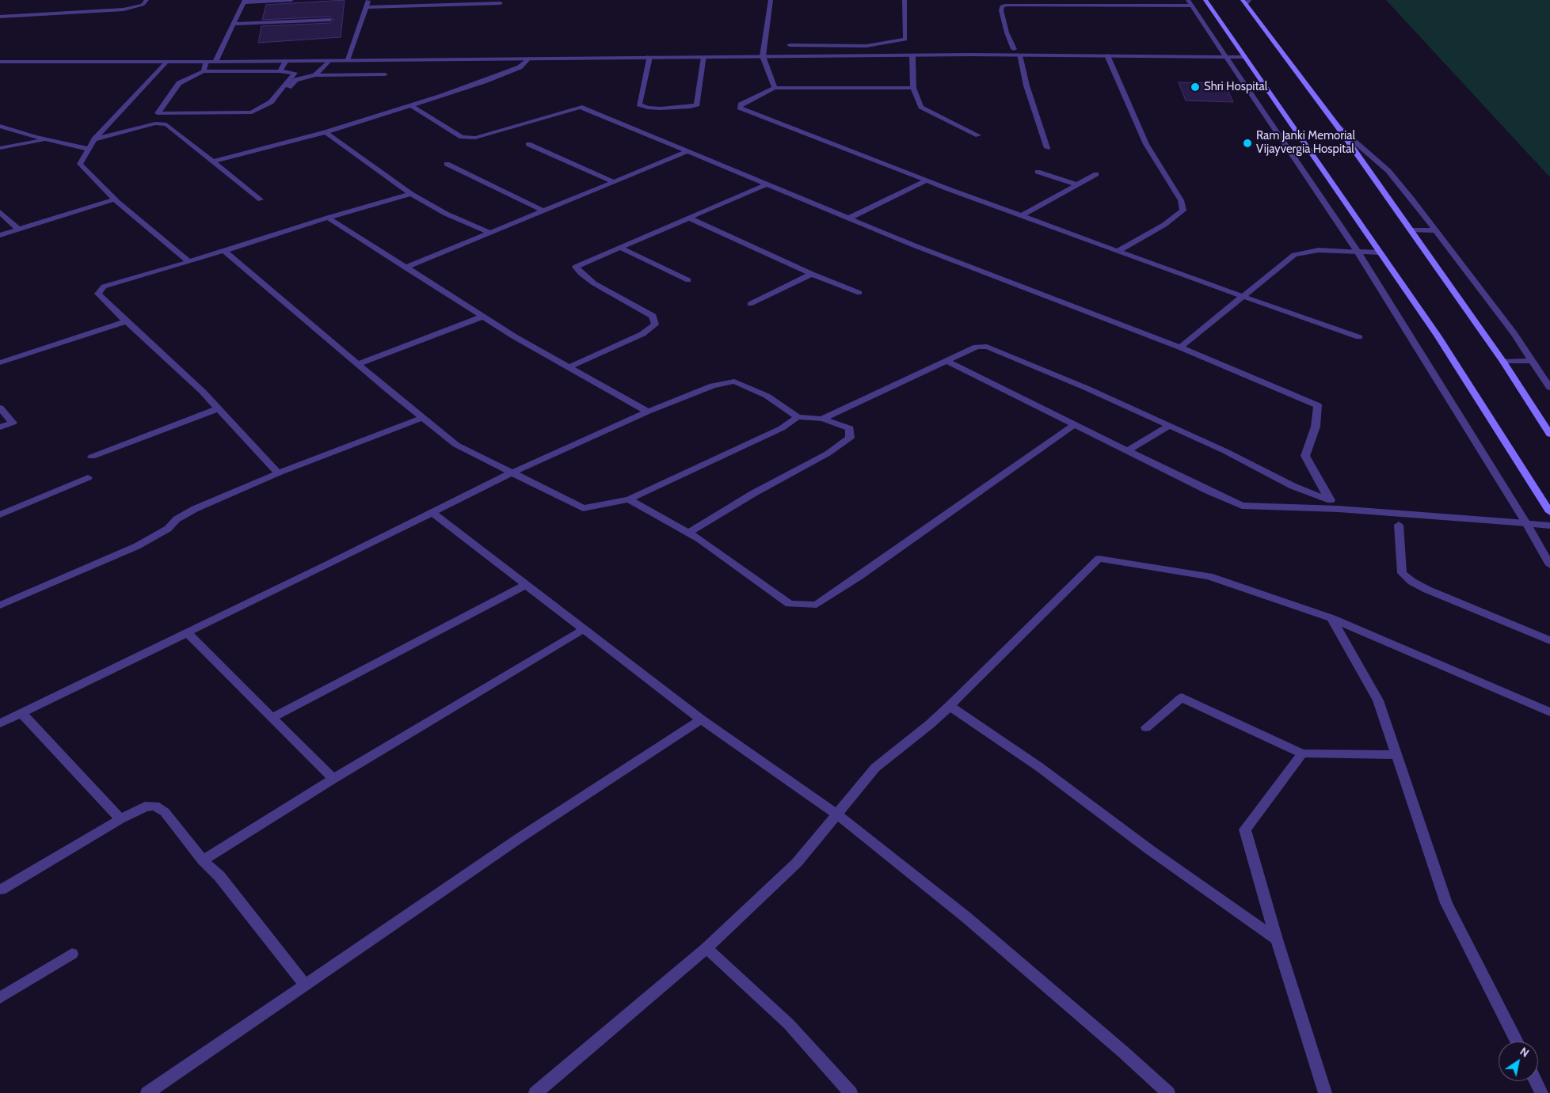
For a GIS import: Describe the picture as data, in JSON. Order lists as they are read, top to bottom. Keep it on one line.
{"places":["Shri Hospital","Ram Janki Memorial Vijayvergia Hospital"],"north":"top right"}
